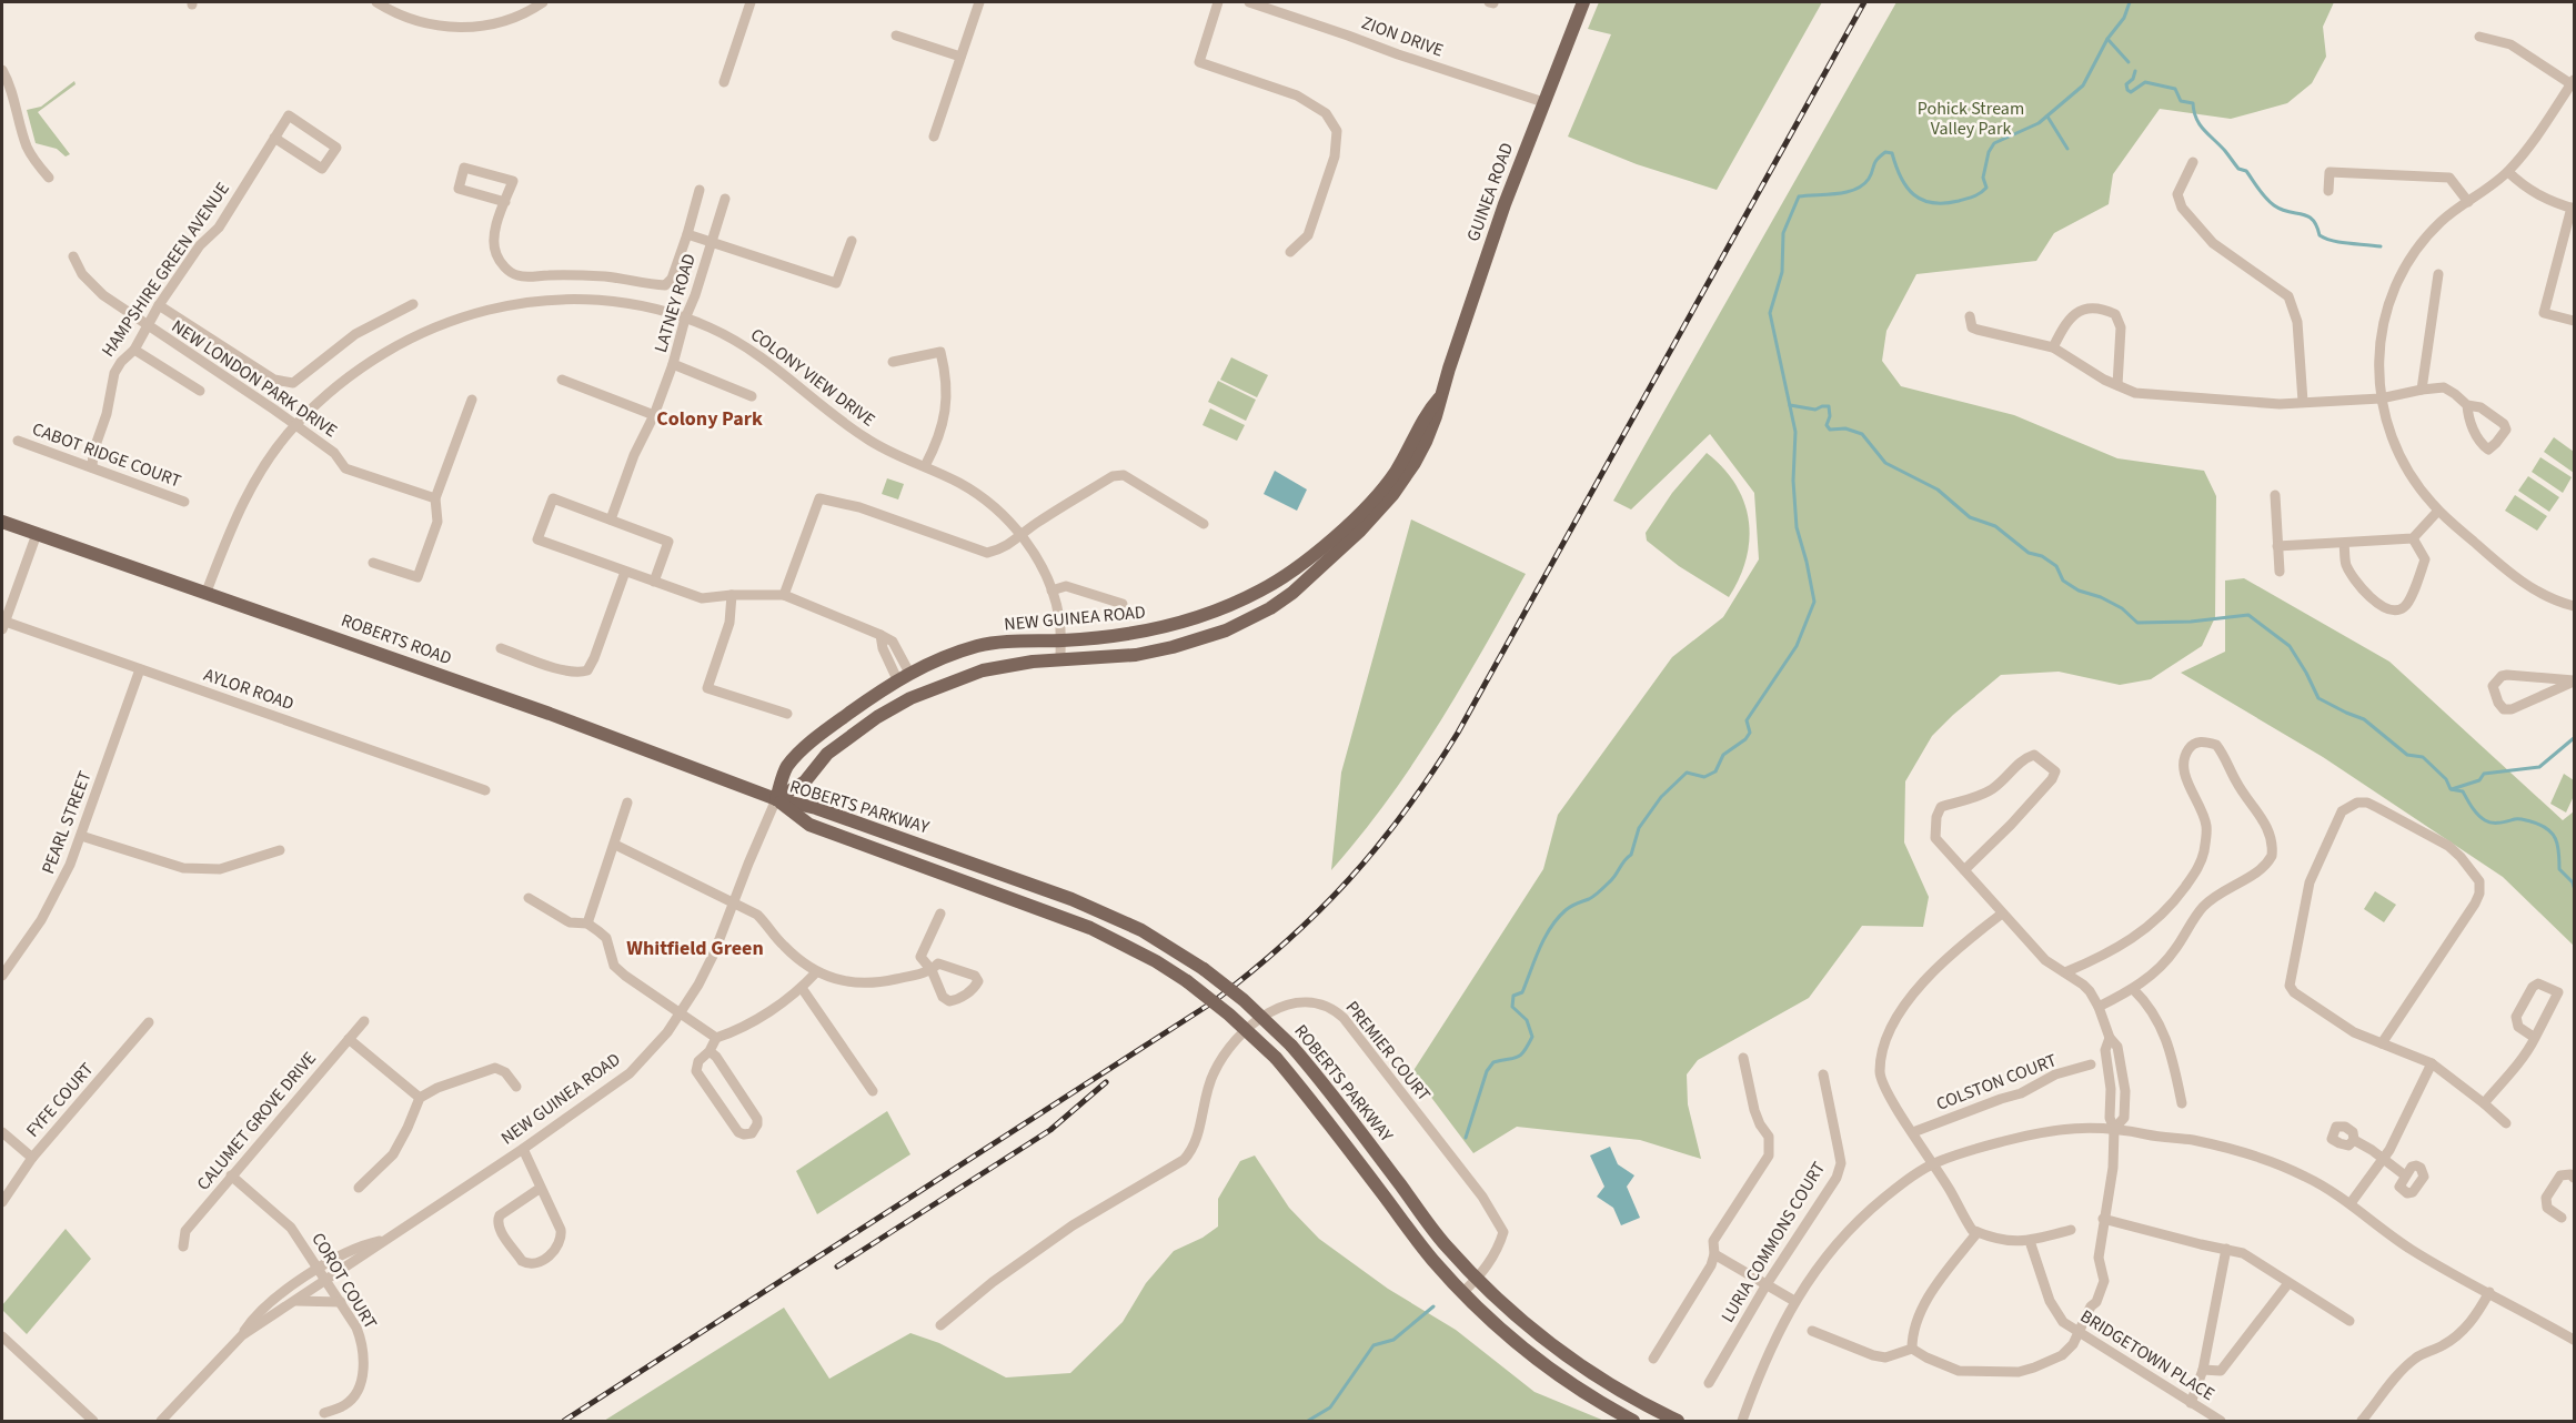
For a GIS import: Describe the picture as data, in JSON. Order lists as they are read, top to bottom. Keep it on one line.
{"streets":{"main road":["GUINEA ROAD","NEW GUINEA ROAD","ROBERTS ROAD","ROBERTS PARKWAY"],"street":["ZION DRIVE","HAMPSHIRE GREEN AVENUE","LATNEY ROAD","COLONY VIEW DRIVE","NEW LONDON PARK DRIVE","CABOT RIDGE COURT","AYLOR ROAD","PEARL STREET","PREMIER COURT","COLSTON COURT","FYFE COURT","CALUMET GROVE DRIVE","LURIA COMMONS COURT","COROT COURT","BRIDGETOWN PLACE"]},"crossings":[["ZION DRIVE","GUINEA ROAD"],["GUINEA ROAD","NEW GUINEA ROAD"],["HAMPSHIRE GREEN AVENUE","NEW LONDON PARK DRIVE"],["HAMPSHIRE GREEN AVENUE","CABOT RIDGE COURT"],["LATNEY ROAD","COLONY VIEW DRIVE"],["COLONY VIEW DRIVE","NEW LONDON PARK DRIVE"],["COLONY VIEW DRIVE","NEW GUINEA ROAD"],["COLONY VIEW DRIVE","ROBERTS ROAD"],["NEW GUINEA ROAD","ROBERTS ROAD"],["NEW GUINEA ROAD","ROBERTS PARKWAY"],["NEW GUINEA ROAD","COROT COURT"],["ROBERTS ROAD","ROBERTS PARKWAY"],["AYLOR ROAD","PEARL STREET"],["ROBERTS PARKWAY","PREMIER COURT"],["CALUMET GROVE DRIVE","COROT COURT"]],"districts":["Colony Park","Whitfield Green"],"parks":["Pohick Stream Valley Park"]}
